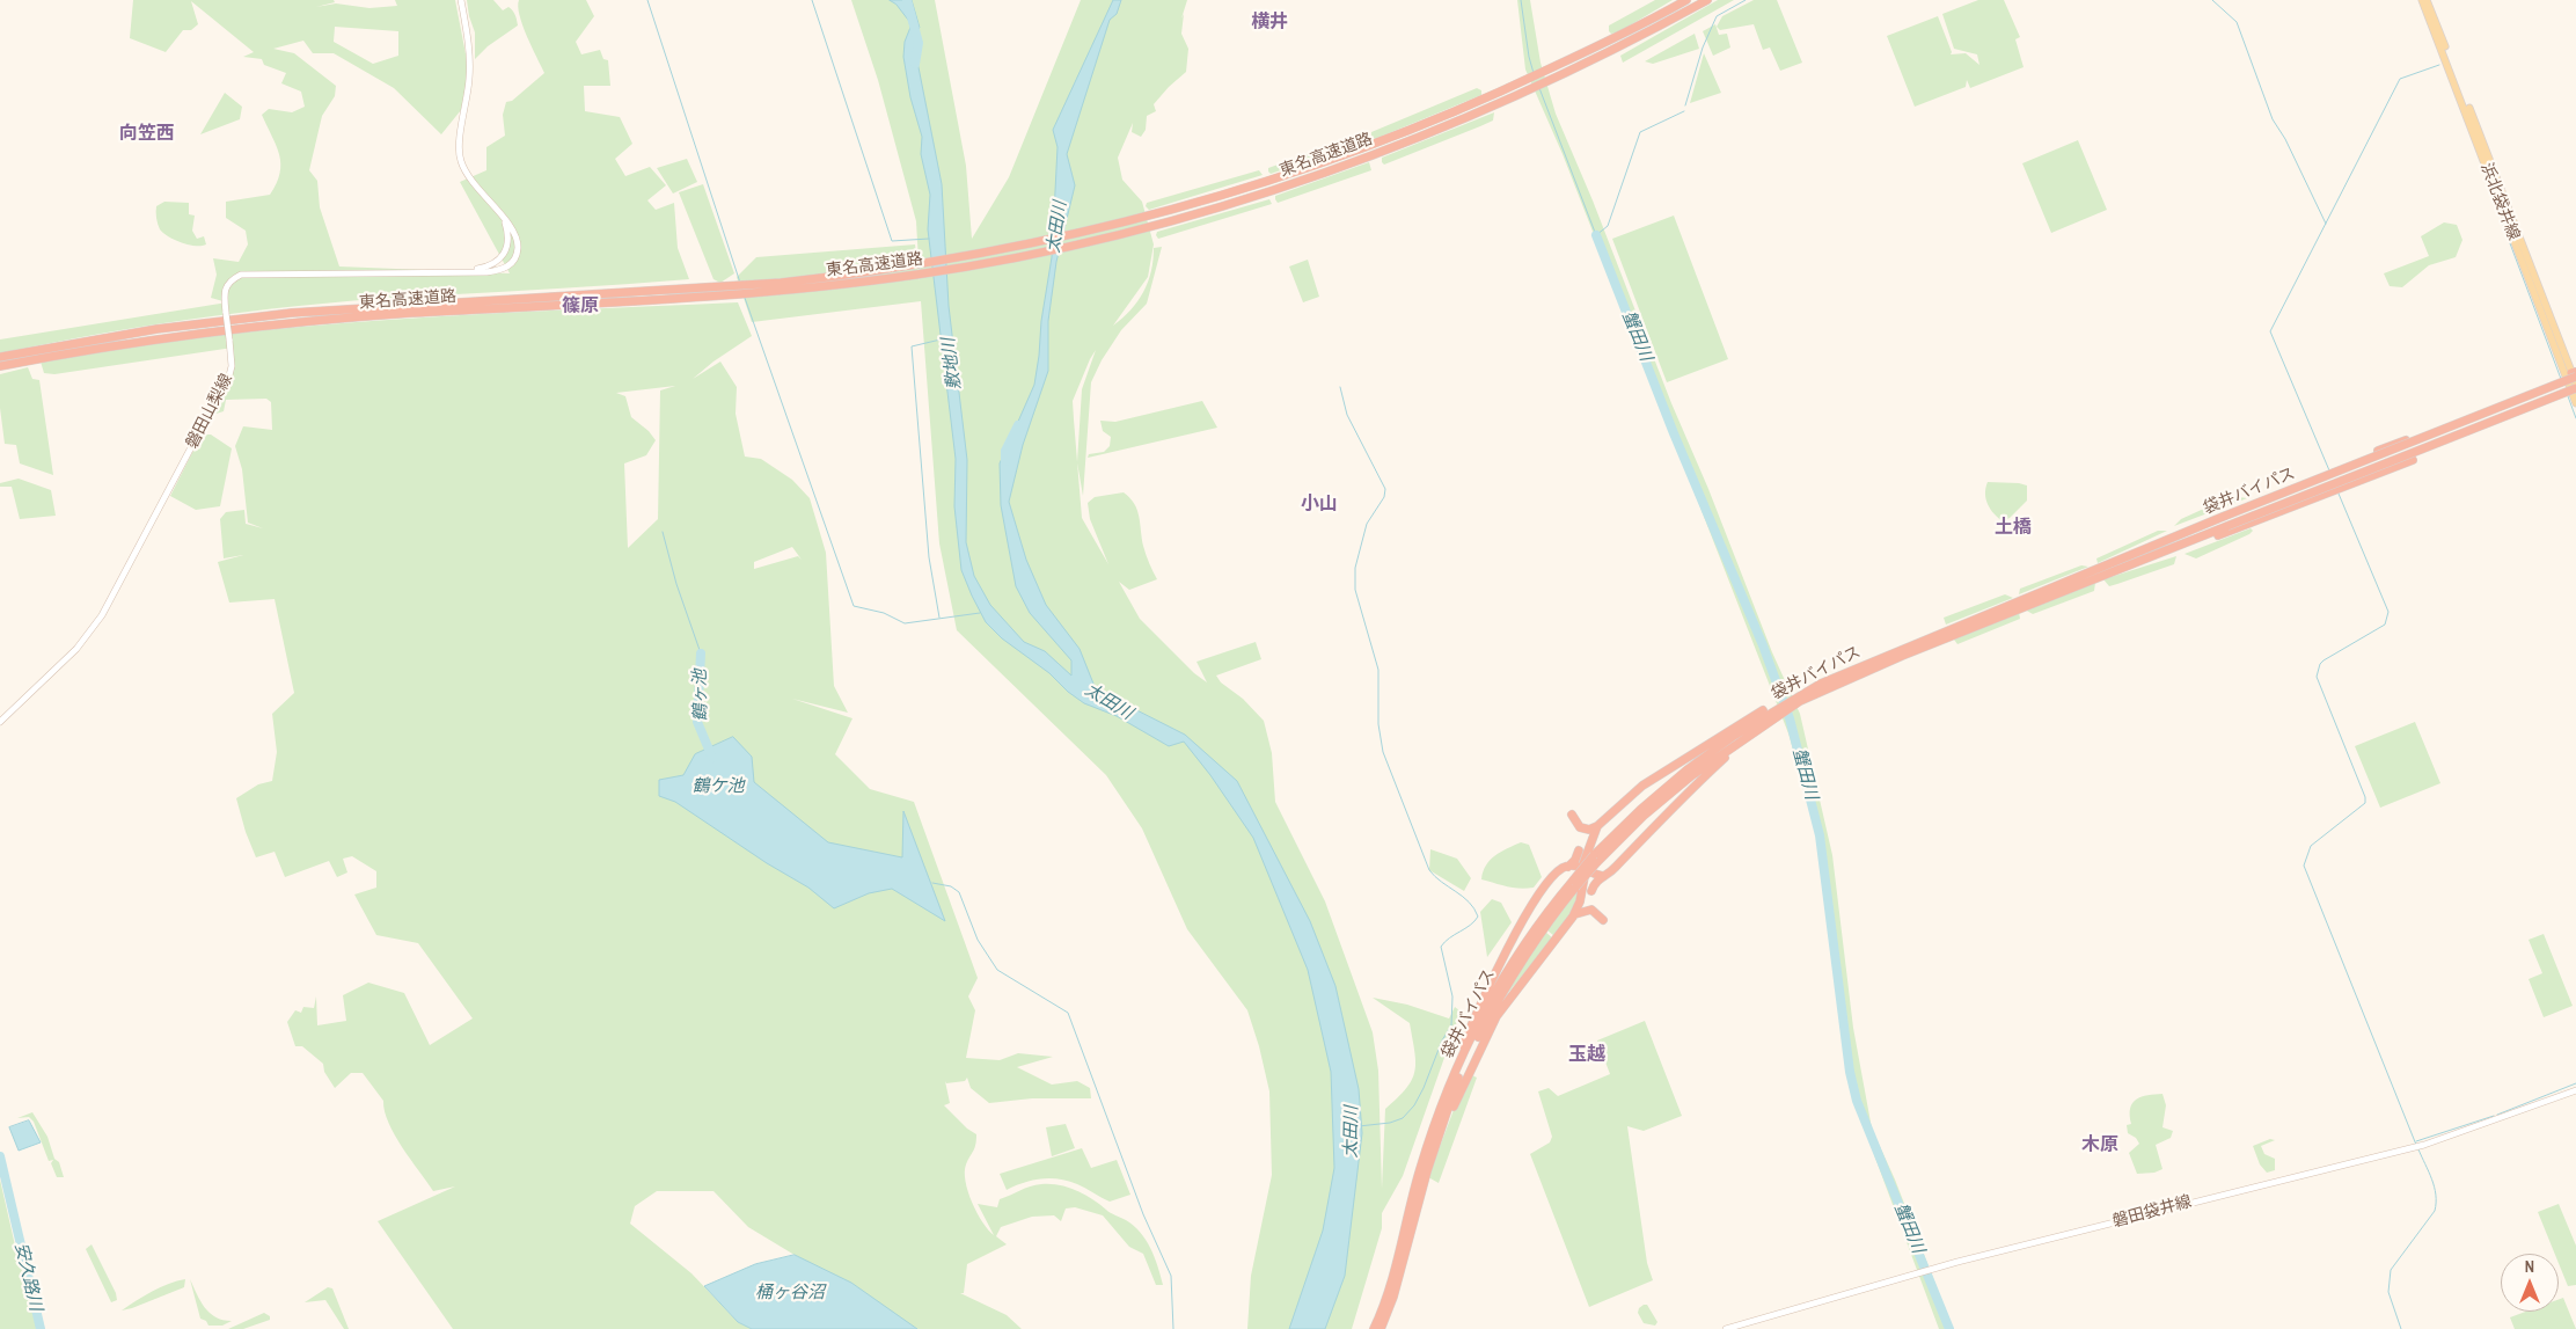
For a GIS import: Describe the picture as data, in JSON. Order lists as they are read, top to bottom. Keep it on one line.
{"streets":{"highway":["東名高速道路","袋井バイパス"],"main road":["浜北袋井線","磐田山梨線","磐田袋井線"]},"crossings":[["浜北袋井線","袋井バイパス"]],"districts":["横井","向笠西","篠原","小山","土橋","玉越","木原"],"water":["太田川","蟹田川","敷地川","鶴ヶ池","鶴ケ池","安久路川","桶ヶ谷沼"],"north":"top"}
